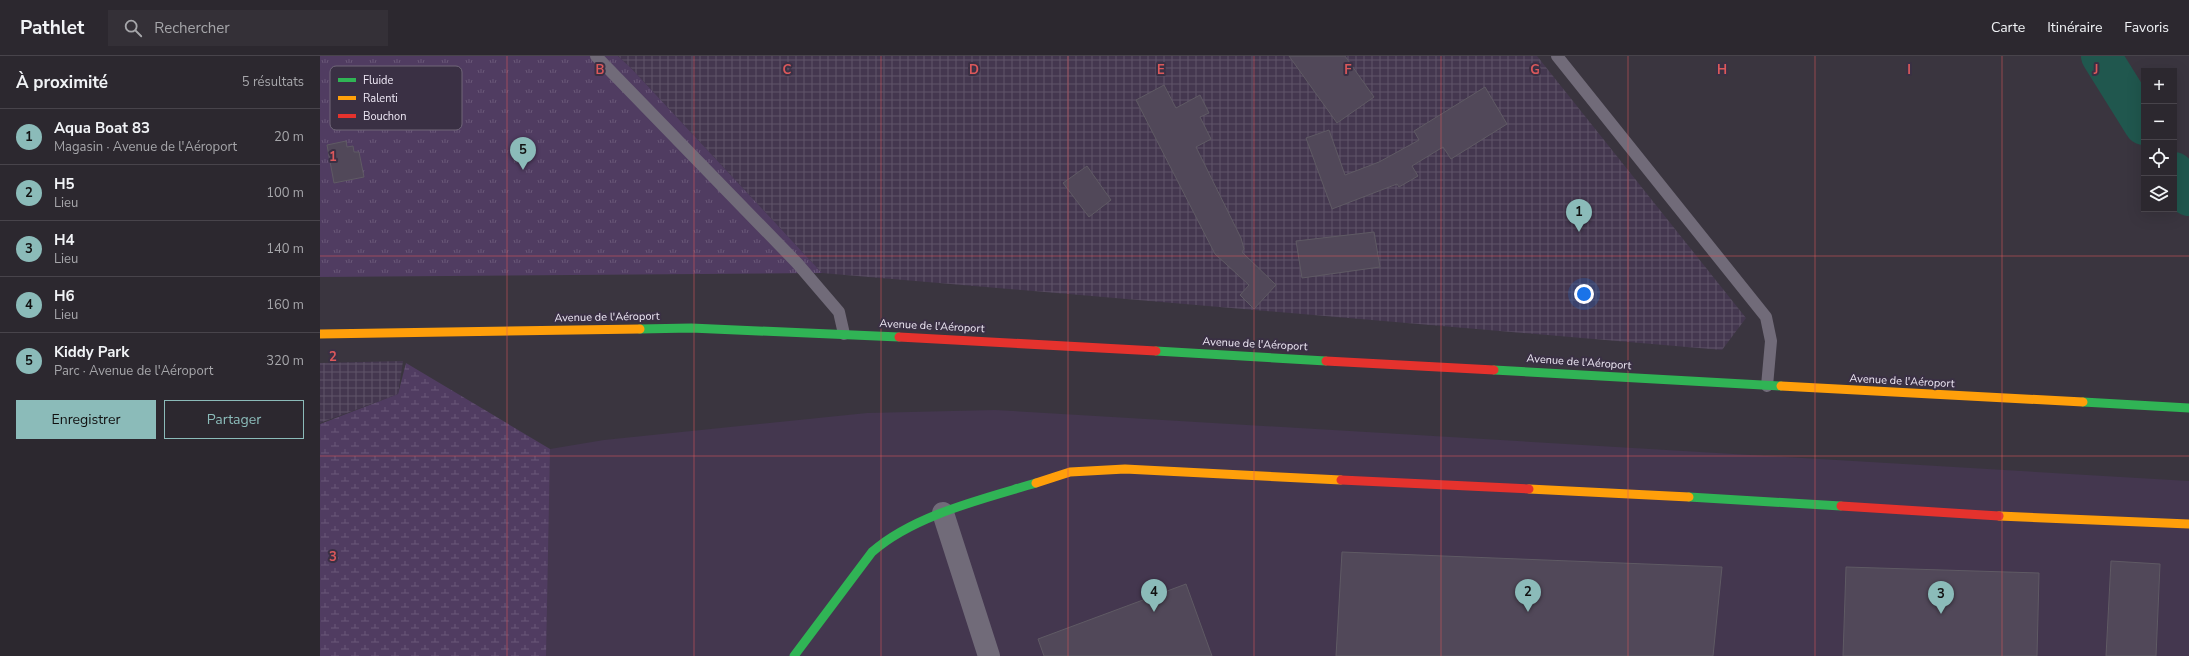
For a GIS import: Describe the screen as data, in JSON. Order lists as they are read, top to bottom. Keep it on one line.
{"streets":{"main road":["Avenue de l'Aéroport"]},"legend":["Fluide","Ralenti","Bouchon"],"page":{"header":"Pathlet","search":"Rechercher","nav":["Carte","Itinéraire","Favoris"],"heading":["À proximité","5 résultats"],"map_buttons":["+","−"],"list":[{"mark":"1","name":"Aqua Boat 83","note":"Magasin · Avenue de l'Aéroport","value":"20 m"},{"mark":"2","name":"H5","note":"Lieu","value":"100 m"},{"mark":"3","name":"H4","note":"Lieu","value":"140 m"},{"mark":"4","name":"H6","note":"Lieu","value":"160 m"},{"mark":"5","name":"Kiddy Park","note":"Parc · Avenue de l'Aéroport","value":"320 m"}],"pins":["5","1","2","4","3"],"buttons":["Enregistrer","Partager"]},"grid":{"columns":["B","C","D","E","F","G","H","I","J"],"rows":["1","2","3"]}}
